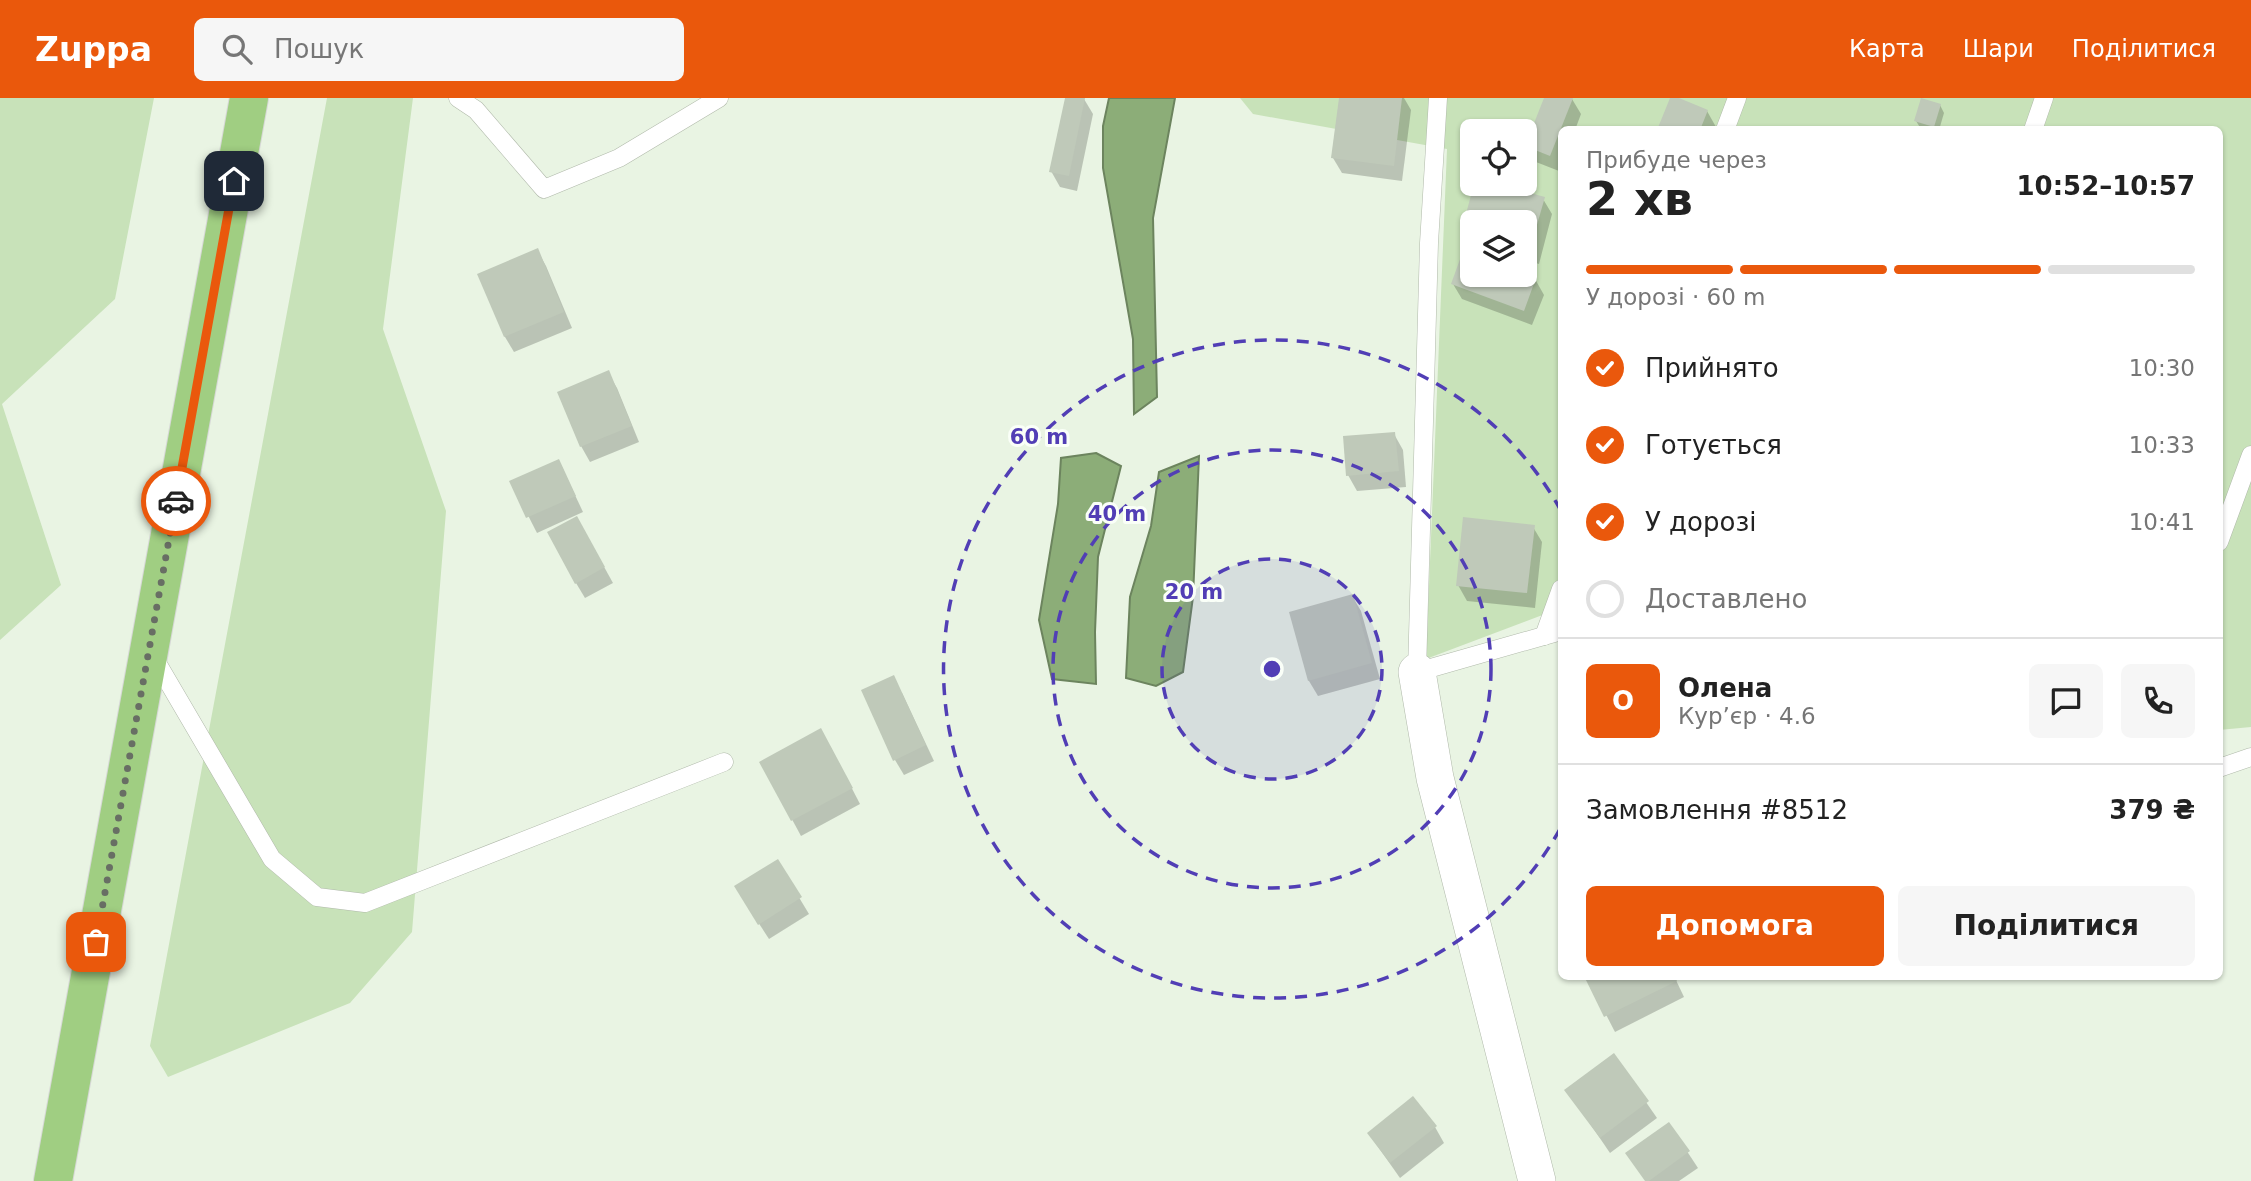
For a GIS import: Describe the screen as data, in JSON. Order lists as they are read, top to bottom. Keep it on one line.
{"page":{"header":"Zuppa","search":"Пошук","nav":["Карта","Шари","Поділитися"],"heading":["2 хв","Прибуде через","10:52–10:57"],"panel":["Олена","Кур’єр · 4.6","Замовлення #8512","379 ₴"],"bar":"У дорозі · 60 m","list":[["Прийнято","10:30"],["Готується","10:33"],["У дорозі","10:41"],"Доставлено"],"round":"О","buttons":["Допомога","Поділитися"]},"rings":["60 m","40 m","20 m"]}
